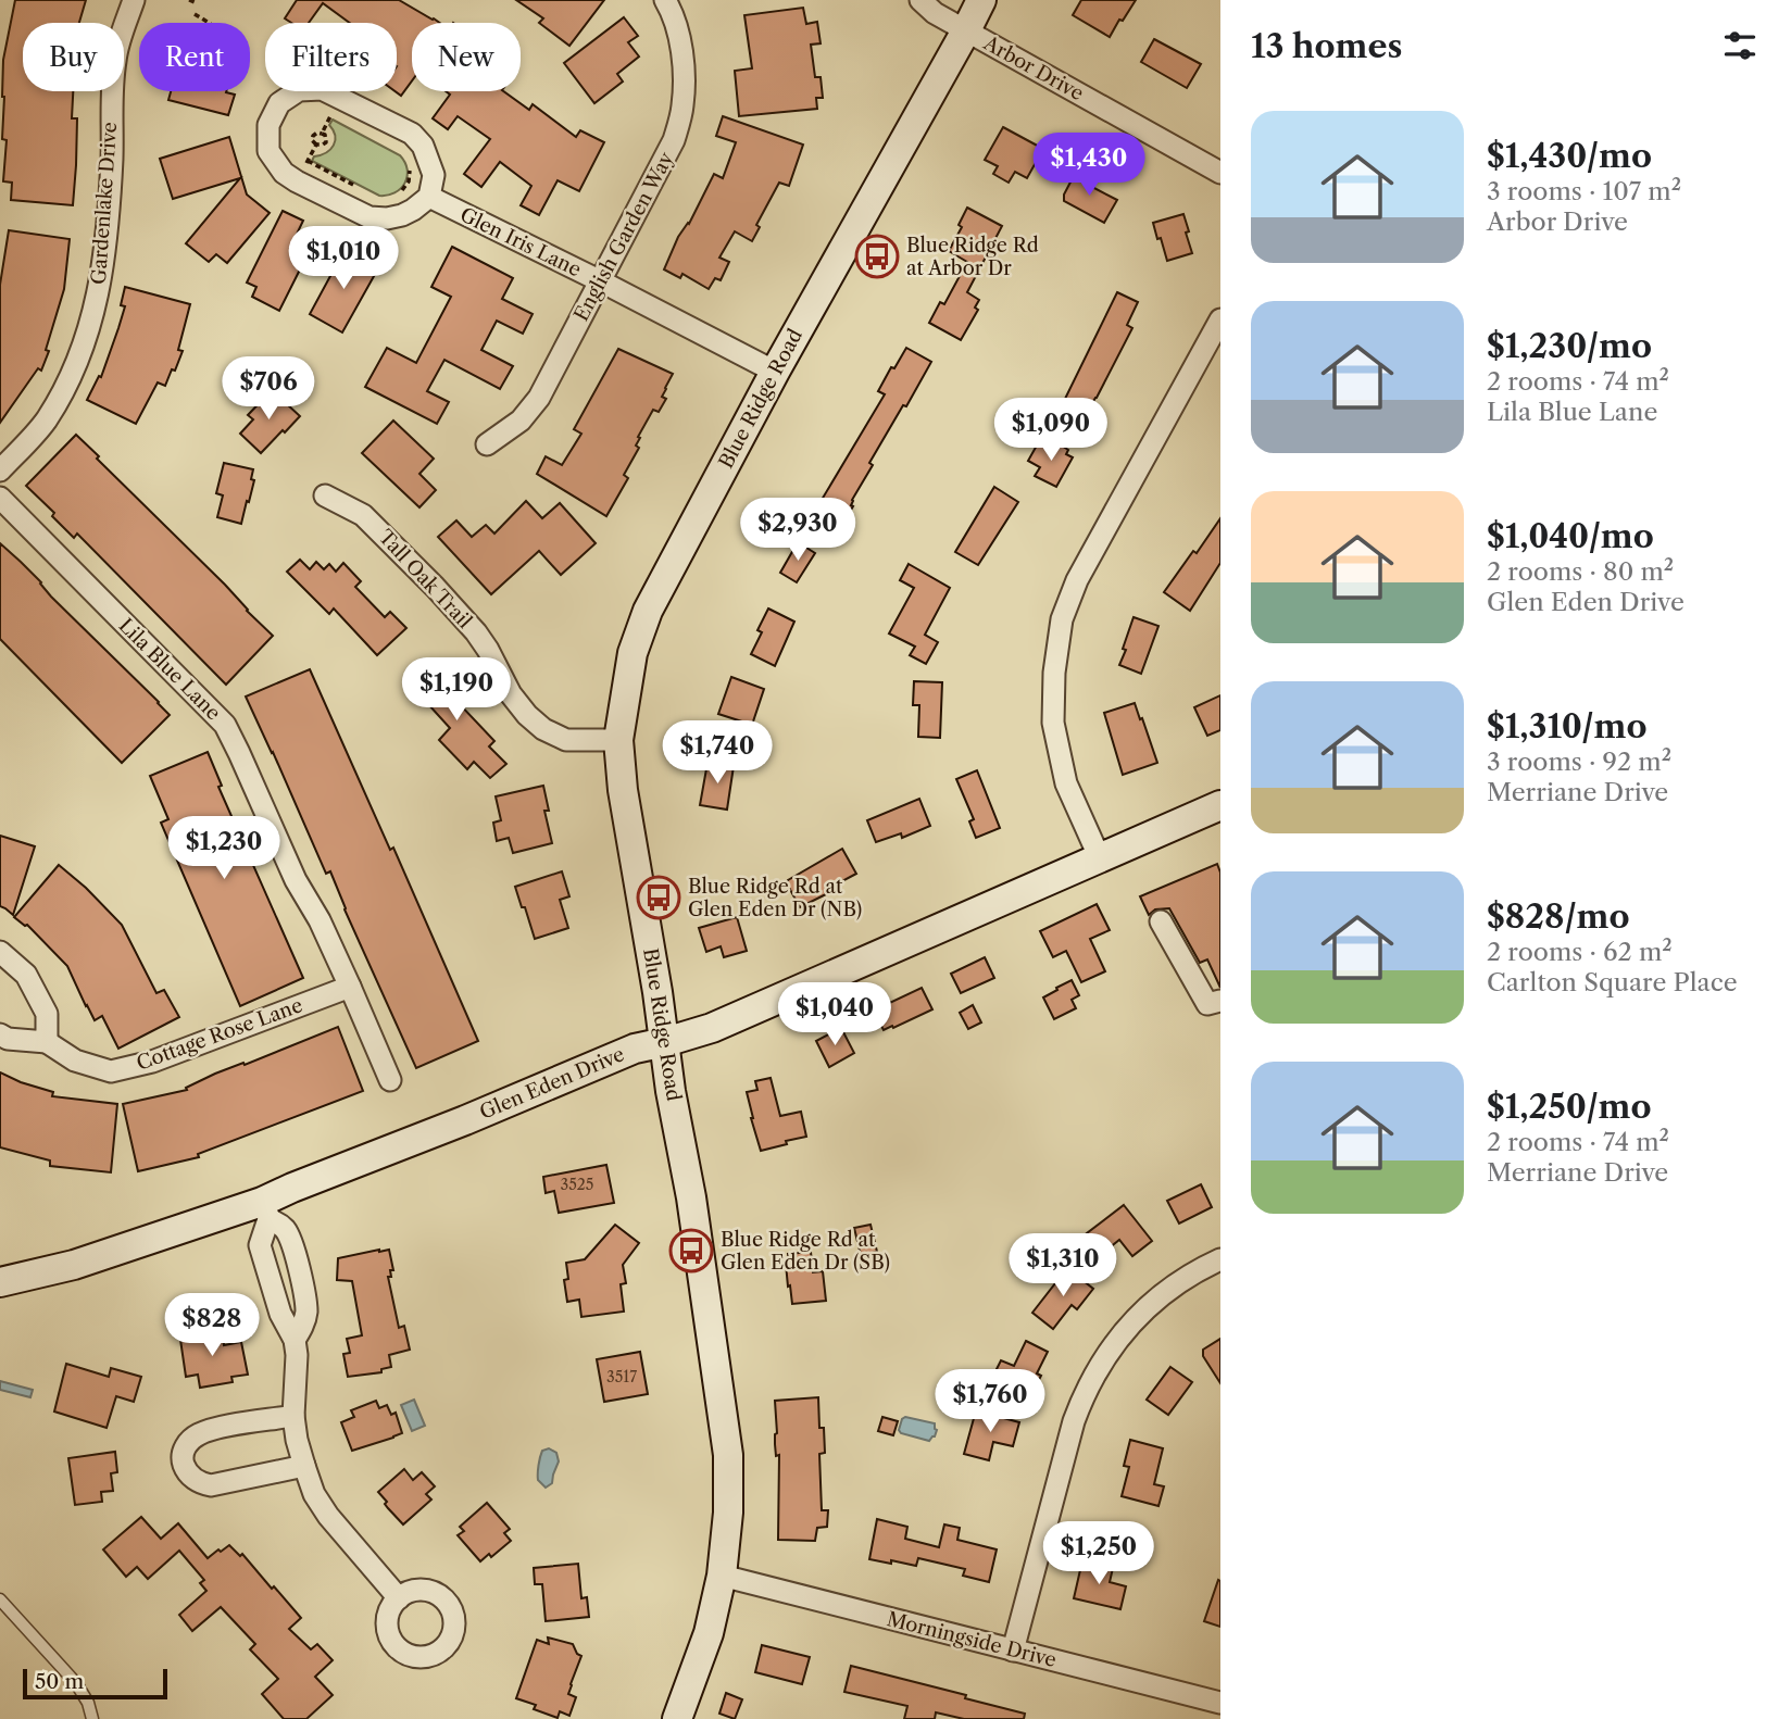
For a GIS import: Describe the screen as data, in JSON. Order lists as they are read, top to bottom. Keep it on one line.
{"streets":{"main road":["Blue Ridge Road","Glen Eden Drive"],"street":["Arbor Drive","Gardenlake Drive","English Garden Way","Glen Iris Lane","Tall Oak Trail","Lila Blue Lane","Cottage Rose Lane","Morningside Drive"]},"crossings":[["Arbor Drive","Blue Ridge Road"],["English Garden Way","Glen Iris Lane"],["Glen Iris Lane","Blue Ridge Road"],["Blue Ridge Road","Tall Oak Trail"],["Blue Ridge Road","Glen Eden Drive"],["Blue Ridge Road","Morningside Drive"],["Lila Blue Lane","Cottage Rose Lane"]],"places":{"bus stop":["Blue Ridge Rd at Arbor Dr","Blue Ridge Rd at Glen Eden Dr (NB)","Blue Ridge Rd at Glen Eden Dr (SB)"]},"house_numbers":["3525","3517"],"scale_bar":"50 m","page":{"heading":"13 homes","chip":["Buy","Rent","Filters","New"],"list":[{"name":"$1,430/mo","note":"3 rooms · 107 m² · Arbor Drive"},{"name":"$1,230/mo","note":"2 rooms · 74 m² · Lila Blue Lane"},{"name":"$1,040/mo","note":"2 rooms · 80 m² · Glen Eden Drive"},{"name":"$1,310/mo","note":"3 rooms · 92 m² · Merriane Drive"},{"name":"$828/mo","note":"2 rooms · 62 m² · Carlton Square Place"},{"name":"$1,250/mo","note":"2 rooms · 74 m² · Merriane Drive"}],"price":["$1,430","$1,010","$706","$1,090","$2,930","$1,190","$1,740","$1,230","$1,040","$1,310","$828","$1,760","$1,250"],"scale":"50 m"}}
